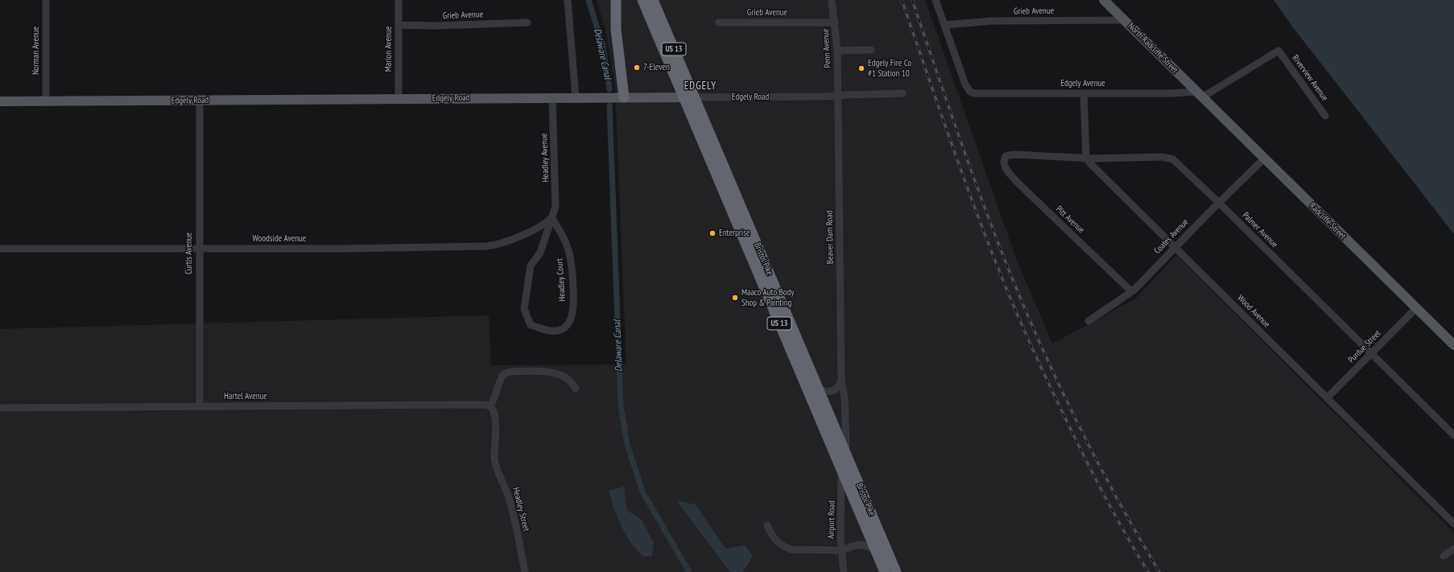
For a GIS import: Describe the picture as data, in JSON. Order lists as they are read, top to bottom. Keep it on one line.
{"streets":{"highway":["US 13","Bristol Pike"],"main road":["North Radcliffe Street","Edgely Road","Radcliffe Street"],"street":["Grieb Avenue","Penn Avenue","Marion Avenue","Norman Avenue","Riverview Avenue","Edgely Avenue","Headley Avenue","Pitt Avenue","Palmer Avenue","Coates Avenue","Beaver Dam Road","Woodside Avenue","Curtis Avenue","Headley Court","Wood Avenue","Purdue Street","Hartel Avenue","Headley Street","Airport Road"]},"crossings":[["Grieb Avenue","Penn Avenue"],["Grieb Avenue","North Radcliffe Street"],["Grieb Avenue","Marion Avenue"],["Grieb Avenue","Edgely Avenue"],["Penn Avenue","Edgely Road"],["Penn Avenue","Beaver Dam Road"],["North Radcliffe Street","Edgely Avenue"],["North Radcliffe Street","Radcliffe Street"],["Marion Avenue","Edgely Road"],["Norman Avenue","Edgely Road"],["Riverview Avenue","Edgely Avenue"],["Edgely Avenue","Radcliffe Street"],["Edgely Road","Headley Avenue"],["Edgely Road","Beaver Dam Road"],["Edgely Road","Curtis Avenue"],["Edgely Road","Bristol Pike"],["Headley Avenue","Woodside Avenue"],["Headley Avenue","Headley Court"],["Pitt Avenue","Palmer Avenue"],["Pitt Avenue","Coates Avenue"],["Radcliffe Street","Coates Avenue"],["Radcliffe Street","Purdue Street"],["Palmer Avenue","Coates Avenue"],["Palmer Avenue","Wood Avenue"],["Palmer Avenue","Purdue Street"],["Coates Avenue","Wood Avenue"],["Beaver Dam Road","Bristol Pike"],["Woodside Avenue","Curtis Avenue"],["Woodside Avenue","Headley Court"],["Curtis Avenue","Hartel Avenue"],["Bristol Pike","Airport Road"],["Wood Avenue","Purdue Street"],["Hartel Avenue","Headley Street"]],"districts":["EDGELY"],"water":["Delaware Canal"],"places":["7-Eleven","Edgely Fire Co #1 Station 10","Enterprise","Maaco Auto Body Shop & Painting"]}
